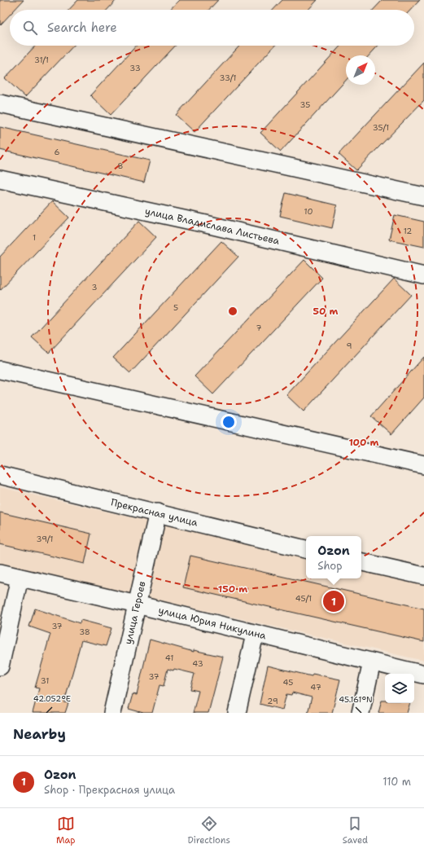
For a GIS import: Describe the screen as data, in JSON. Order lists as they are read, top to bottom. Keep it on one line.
{"streets":{"street":["улица Владислава Листьева","Прекрасная улица","улица Героев","улица Юрия Никулина"]},"crossings":[["Прекрасная улица","улица Героев"],["улица Героев","улица Юрия Никулина"]],"house_numbers":["31/1","33","33/1","35","35/1","6","8","10","12","1","3","5","7","9","39/1","45/1","37","38","41","43","37","31","45","47","29"],"north":"top right","page":{"search":"Search here","popup":["Ozon","Shop"],"pins":"1","heading":"Nearby","list":[{"mark":"1","name":"Ozon","note":"Shop · Прекрасная улица","value":"110 m"}],"nav":["Map","Directions","Saved"]},"coordinates":["42.052°E","45.161°N"],"rings":["50 m","100 m","150 m"]}
